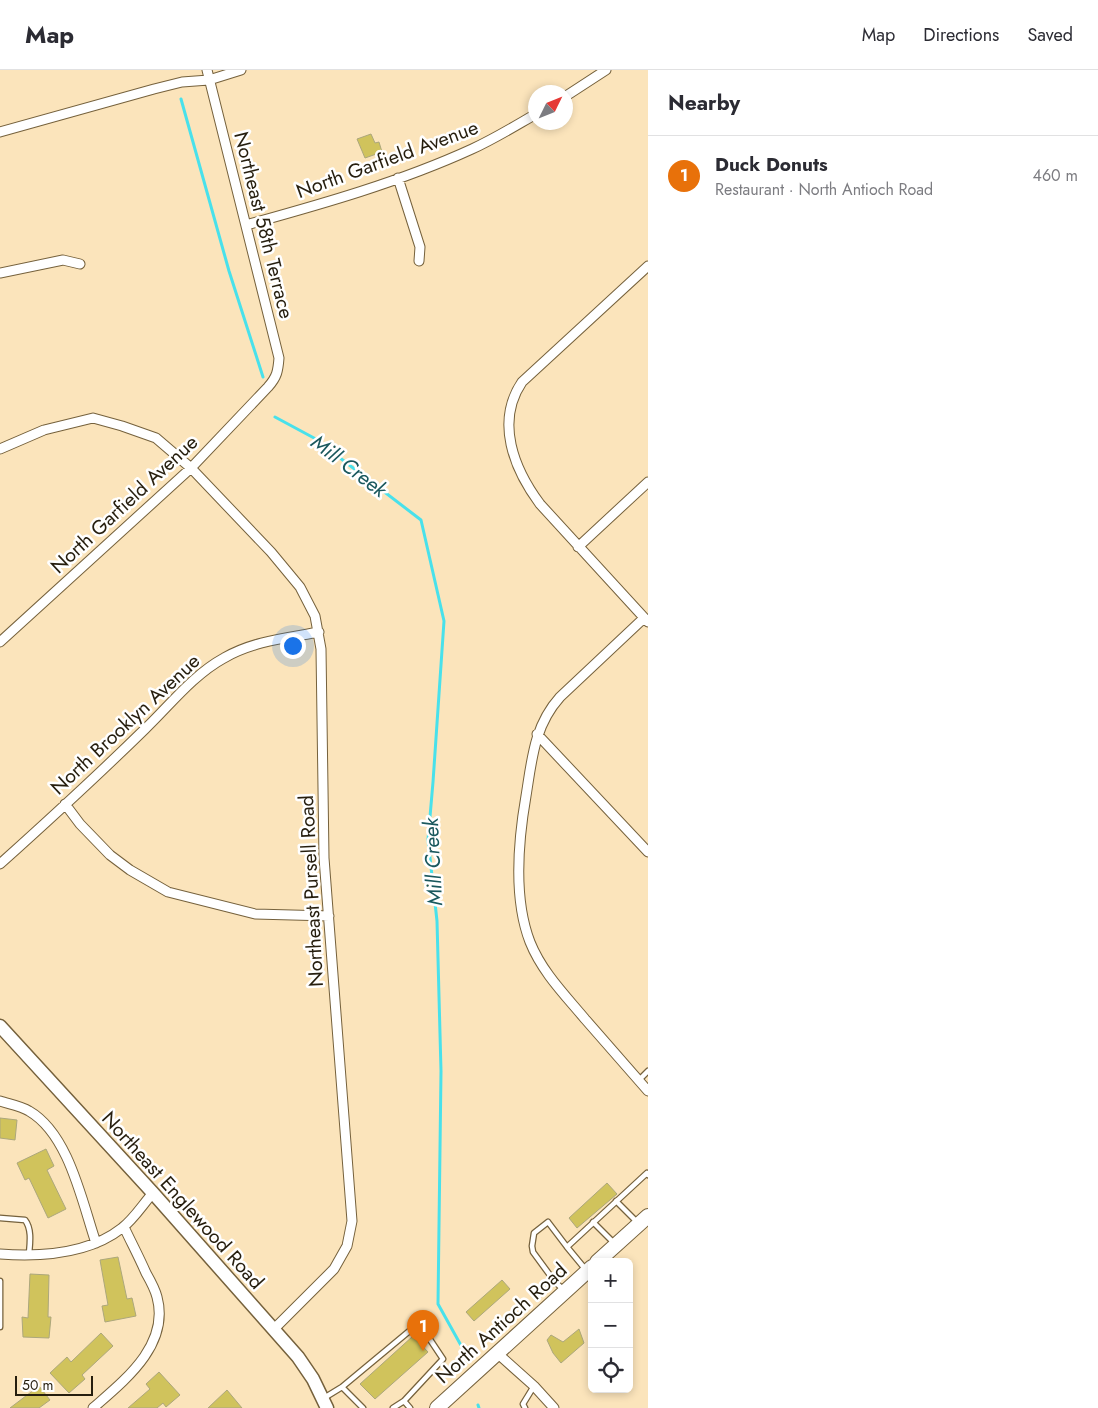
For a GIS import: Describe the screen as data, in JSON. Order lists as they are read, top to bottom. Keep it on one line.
{"streets":{"main road":["Northeast Englewood Road","North Antioch Road"],"street":["North Garfield Avenue","Northeast 58th Terrace","North Brooklyn Avenue","Northeast Pursell Road"]},"crossings":[["North Garfield Avenue","Northeast 58th Terrace"],["North Garfield Avenue","Northeast Pursell Road"],["North Brooklyn Avenue","Northeast Pursell Road"],["Northeast Pursell Road","Northeast Englewood Road"]],"water":["Mill Creek"],"scale_bar":"50 m","north":"top right","page":{"header":"Map","nav":["Map","Directions","Saved"],"heading":"Nearby","list":[{"mark":"1","name":"Duck Donuts","note":"Restaurant · North Antioch Road","value":"460 m"}],"map_buttons":["+","−"],"pins":"1","scale":"50 m"}}
